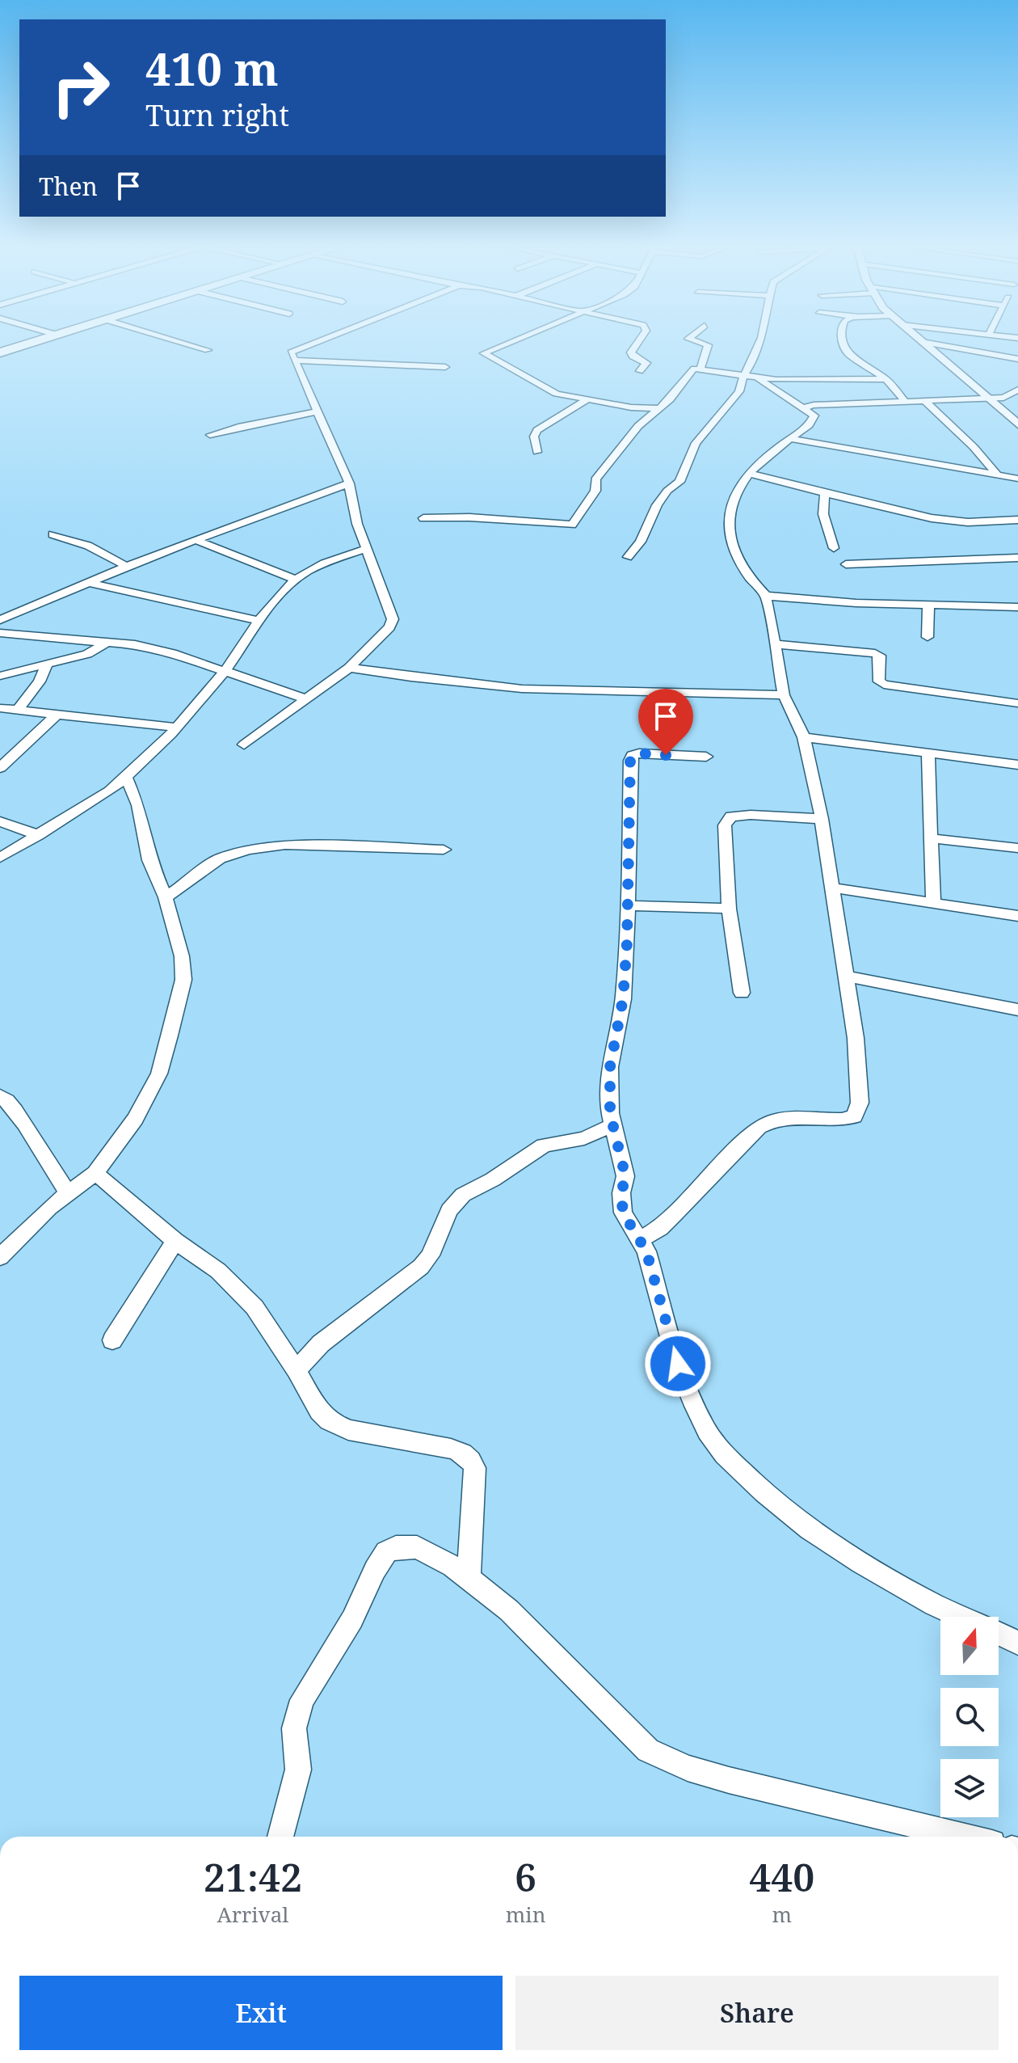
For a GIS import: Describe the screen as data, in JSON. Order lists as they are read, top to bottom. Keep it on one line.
{"north":"top","page":{"turn":["410 m","Turn right"],"then":"Then","eta":["21:42","Arrival","6","min","440","m"],"buttons":["Exit","Share"]}}
